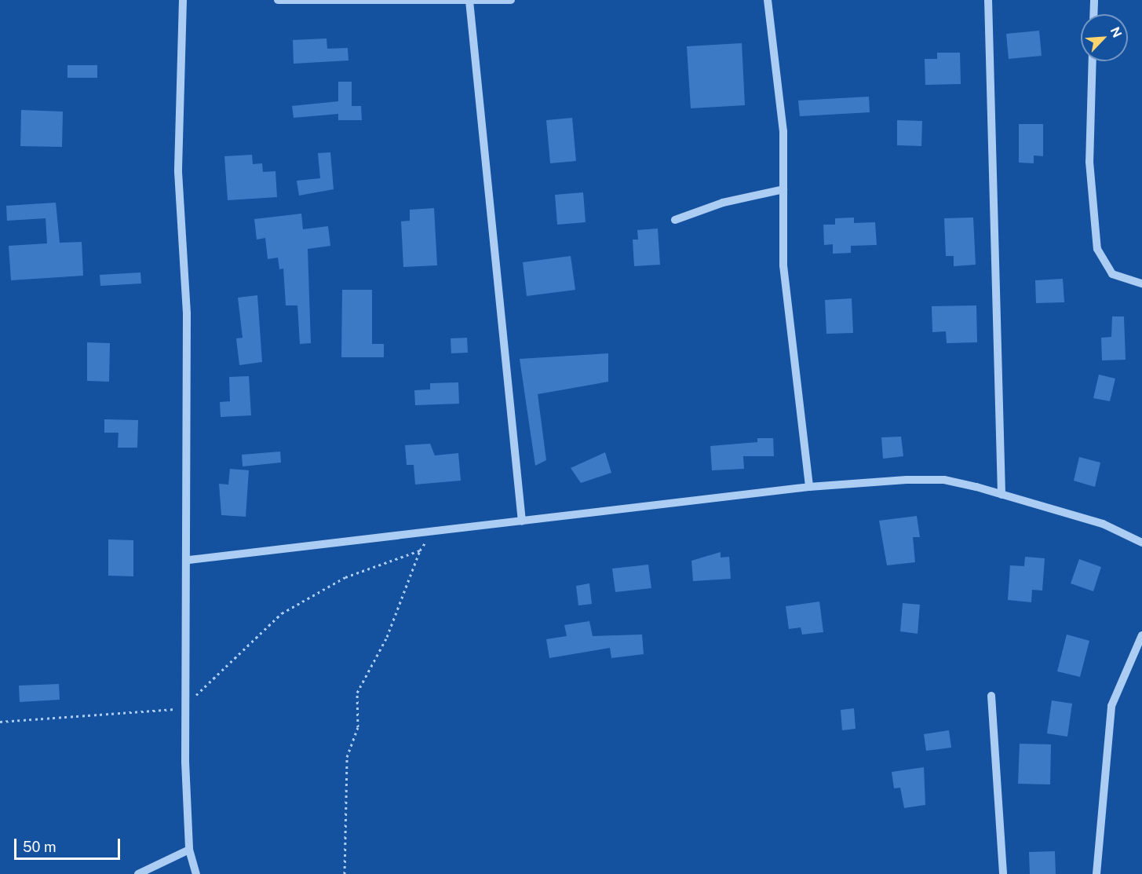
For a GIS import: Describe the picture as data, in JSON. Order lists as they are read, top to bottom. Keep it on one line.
{"scale_bar":"50 m","north":"top right"}
